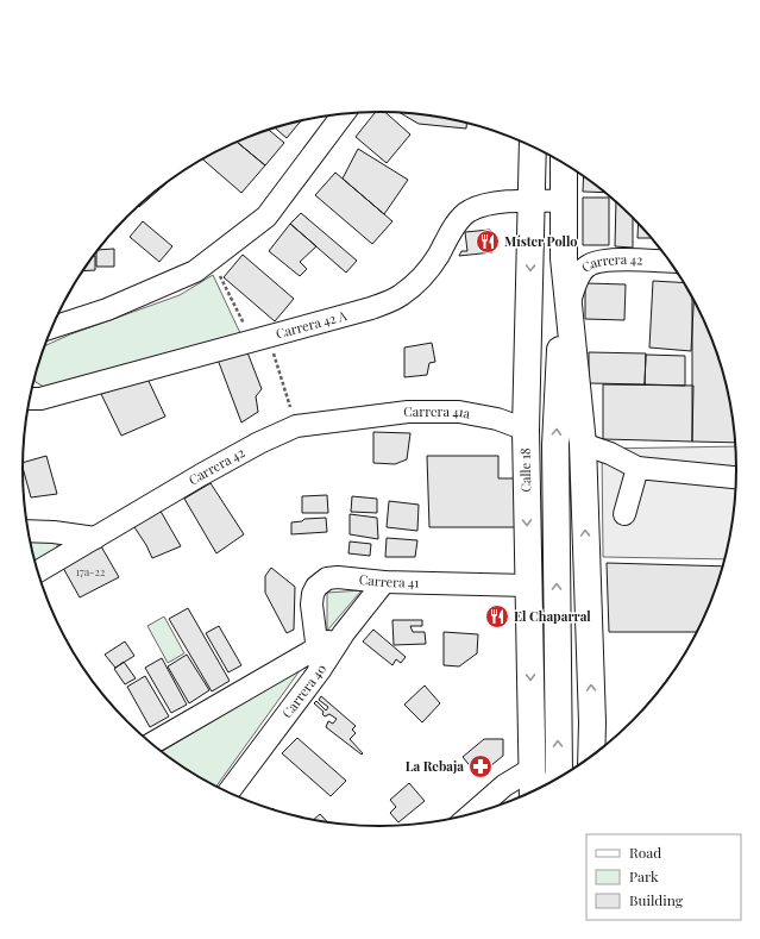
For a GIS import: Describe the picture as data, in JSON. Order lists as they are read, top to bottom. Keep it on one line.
{"streets":{"main road":["Calle 18"],"street":["Carrera 42","Carrera 42 A","Carrera 41a","Carrera 41","Carrera 40"]},"crossings":[["Carrera 42","Carrera 41a"],["Carrera 42 A","Calle 18"],["Carrera 41a","Calle 18"],["Calle 18","Carrera 41"],["Carrera 41","Carrera 40"]],"places":{"restaurant":["Míster Pollo","El Chaparral"],"pharmacy":["La Rebaja"]},"house_numbers":["17a-22"],"legend":["Road","Park","Building"]}
